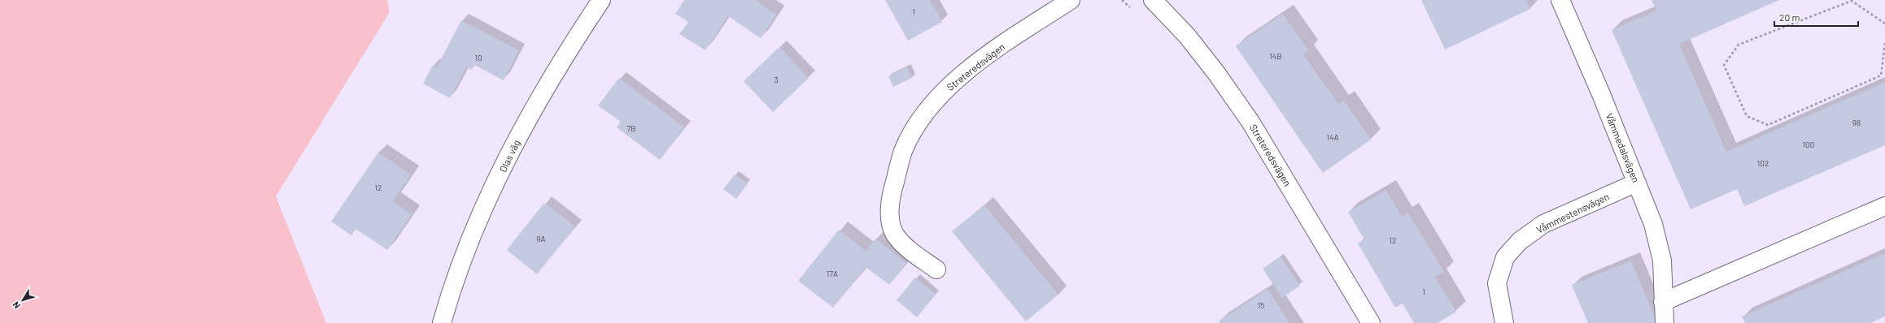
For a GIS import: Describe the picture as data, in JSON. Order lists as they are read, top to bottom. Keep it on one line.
{"streets":{"street":["Streteredsvägen","Våmmedalsvägen","Olas väg","Våmmestensvägen"]},"crossings":[["Våmmedalsvägen","Våmmestensvägen"]],"house_numbers":["1","14B","10","3","98","7B","14A","100","102","12","9A","12","17A","1","15"],"scale_bar":"20 m","north":"bottom left"}
